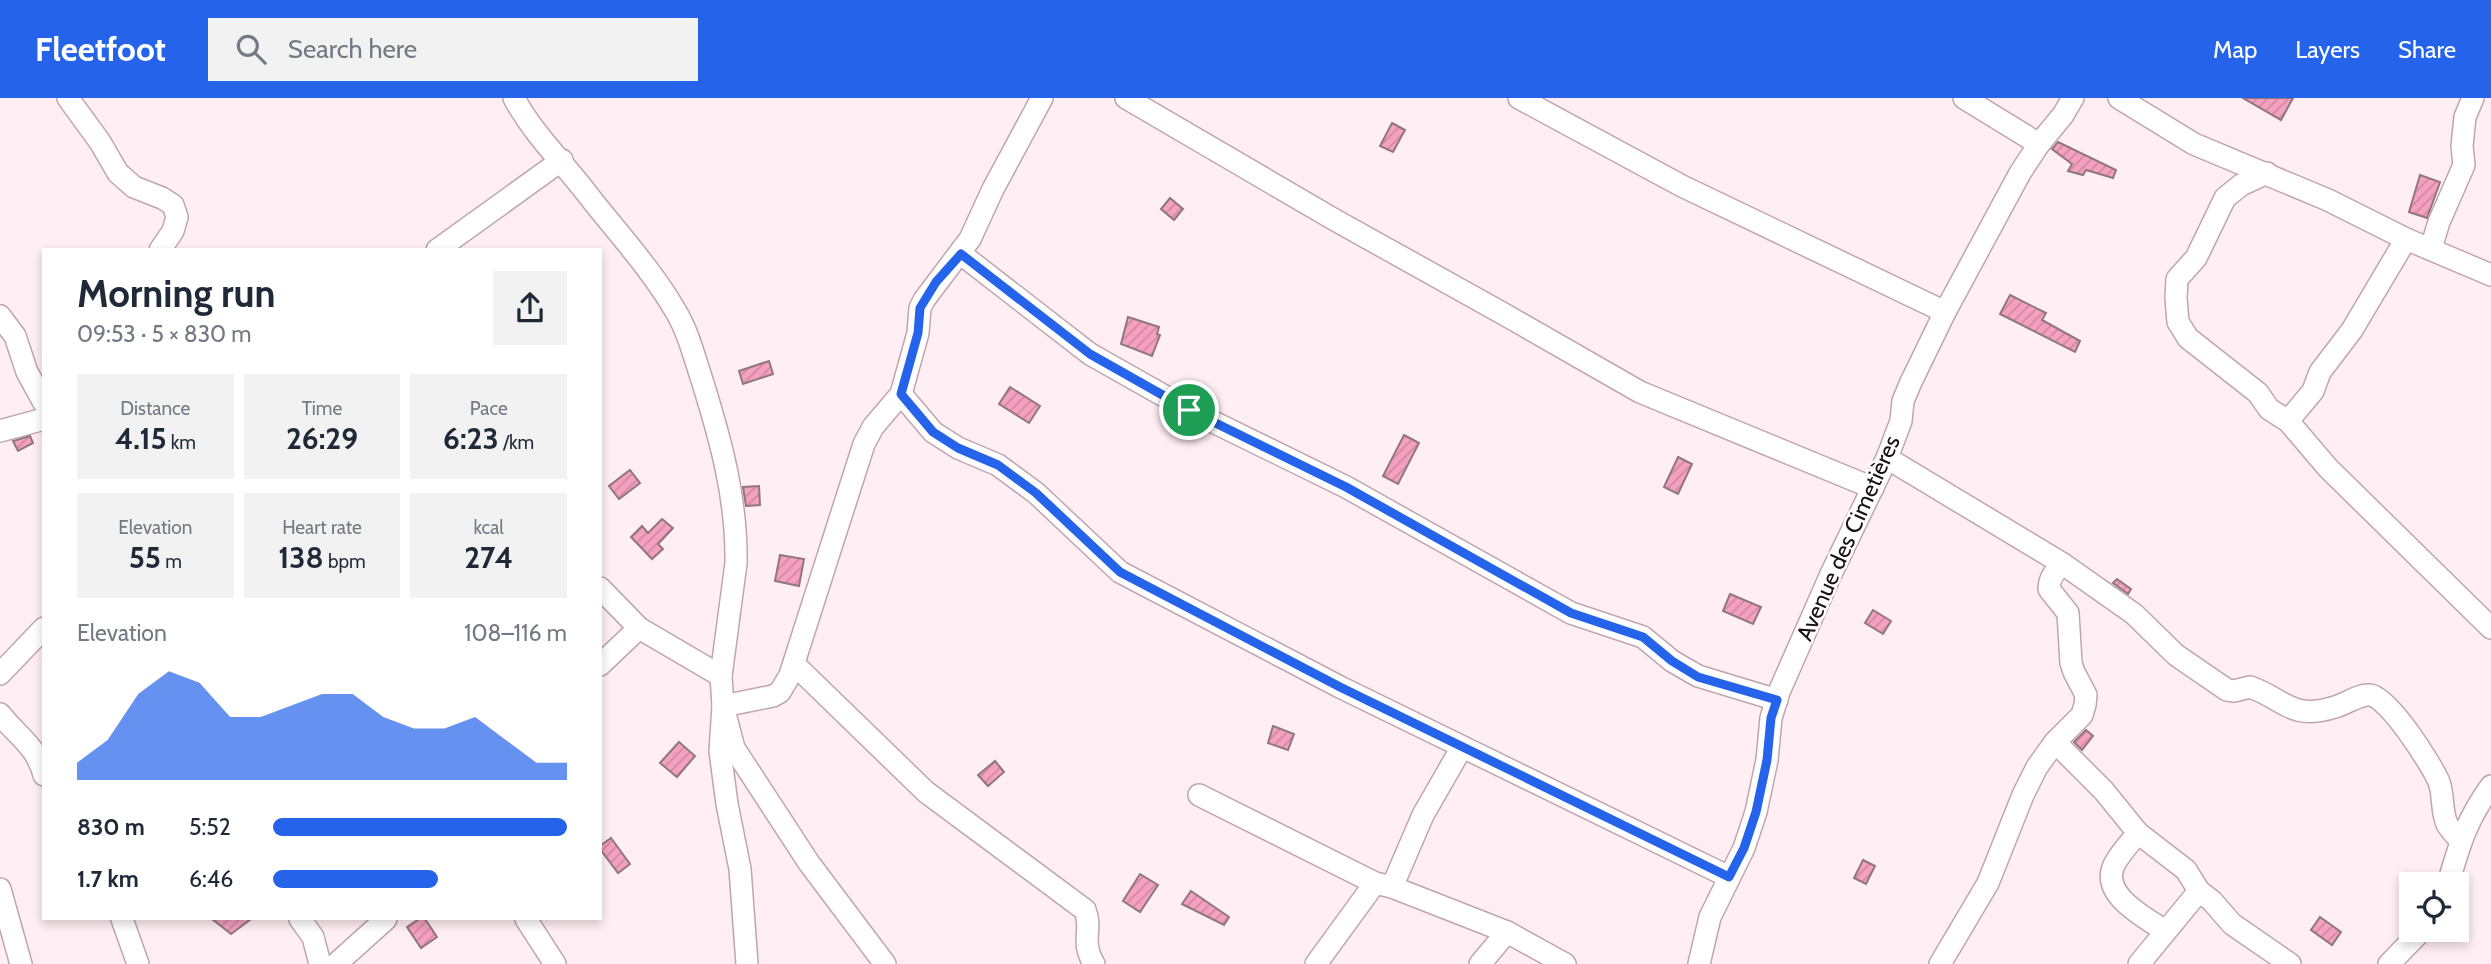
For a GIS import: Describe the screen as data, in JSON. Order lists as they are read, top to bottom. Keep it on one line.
{"streets":{"street":["Avenue des Cimetières"]},"page":{"header":"Fleetfoot","search":"Search here","nav":["Map","Layers","Share"],"heading":["Morning run","09:53 · 5 × 830 m"],"stats":[["Distance","4.15 km"],["Time","26:29"],["Pace","6:23 /km"],["Elevation","55 m"],["Heart rate","138 bpm"],["kcal","274"]],"chart":["Elevation","108–116 m"],"list":[{"name":"830 m","note":"5:52"},{"name":"1.7 km","note":"6:46"}]}}
